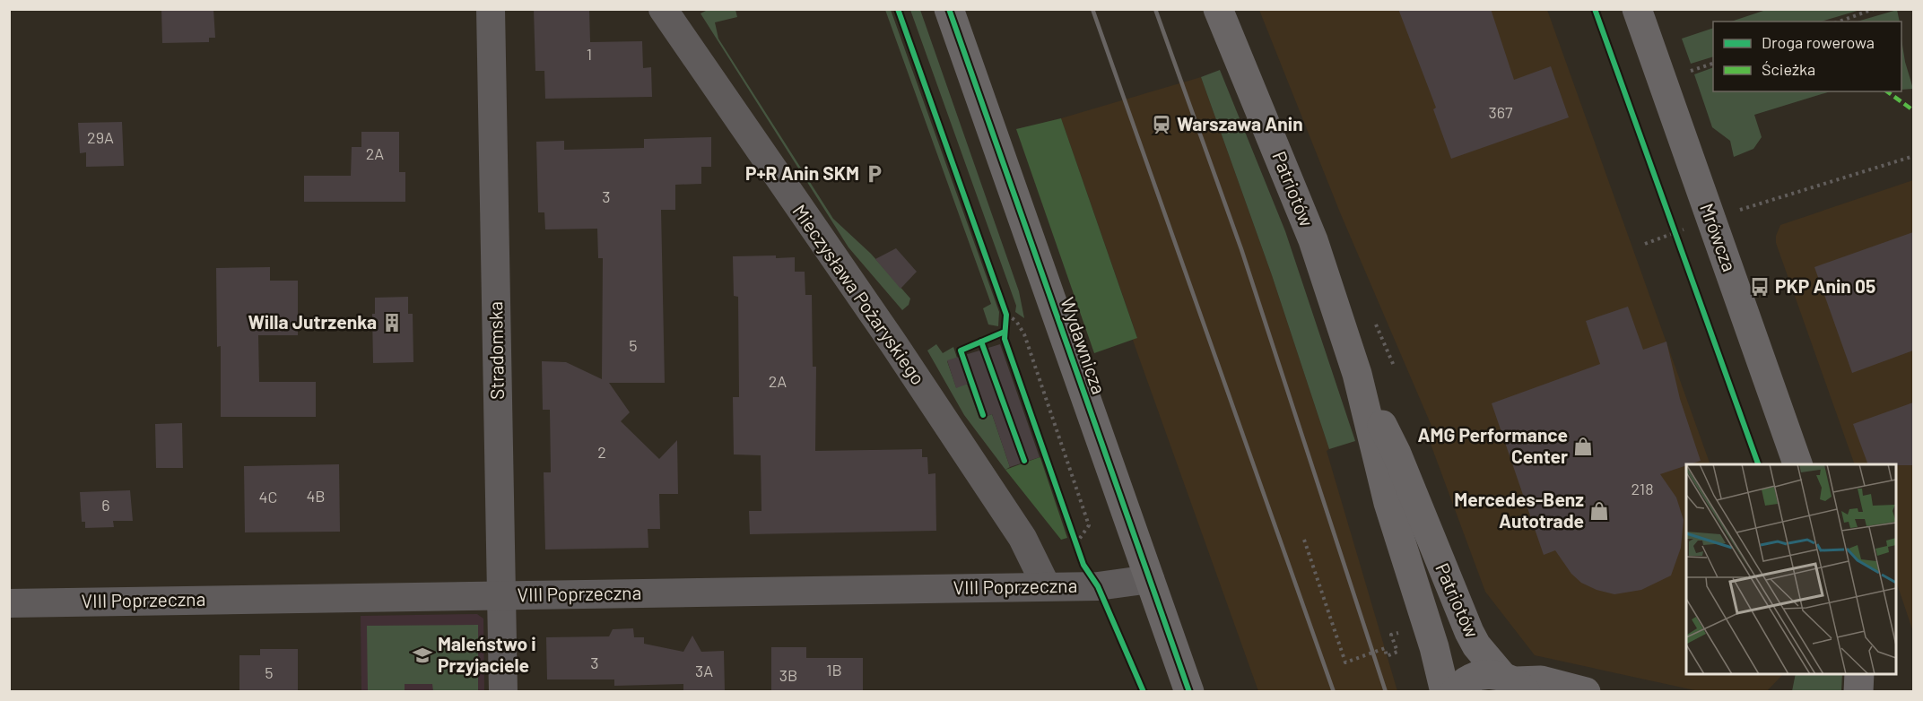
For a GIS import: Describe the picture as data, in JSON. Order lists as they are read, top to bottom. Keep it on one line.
{"streets":{"main road":["Patriotów","Mrówcza","Wydawnicza"],"street":["Mieczysława Pożaryskiego","Stradomska","VIII Poprzeczna"]},"crossings":[["Mieczysława Pożaryskiego","VIII Poprzeczna"],["Wydawnicza","VIII Poprzeczna"],["Stradomska","VIII Poprzeczna"]],"places":{"station":["Warszawa Anin"],"parking":["P+R Anin SKM"],"bus stop":["PKP Anin 05"],"building":["Willa Jutrzenka"],"shop":["AMG Performance Center","Mercedes-Benz Autotrade"],"school or university":["Maleństwo i Przyjaciele"]},"house_numbers":["1","367","29A","2A","3","5","2A","2","218","4B","4C","6","3","1B","3A","5","3B"],"legend":["Droga rowerowa","Ścieżka"]}
